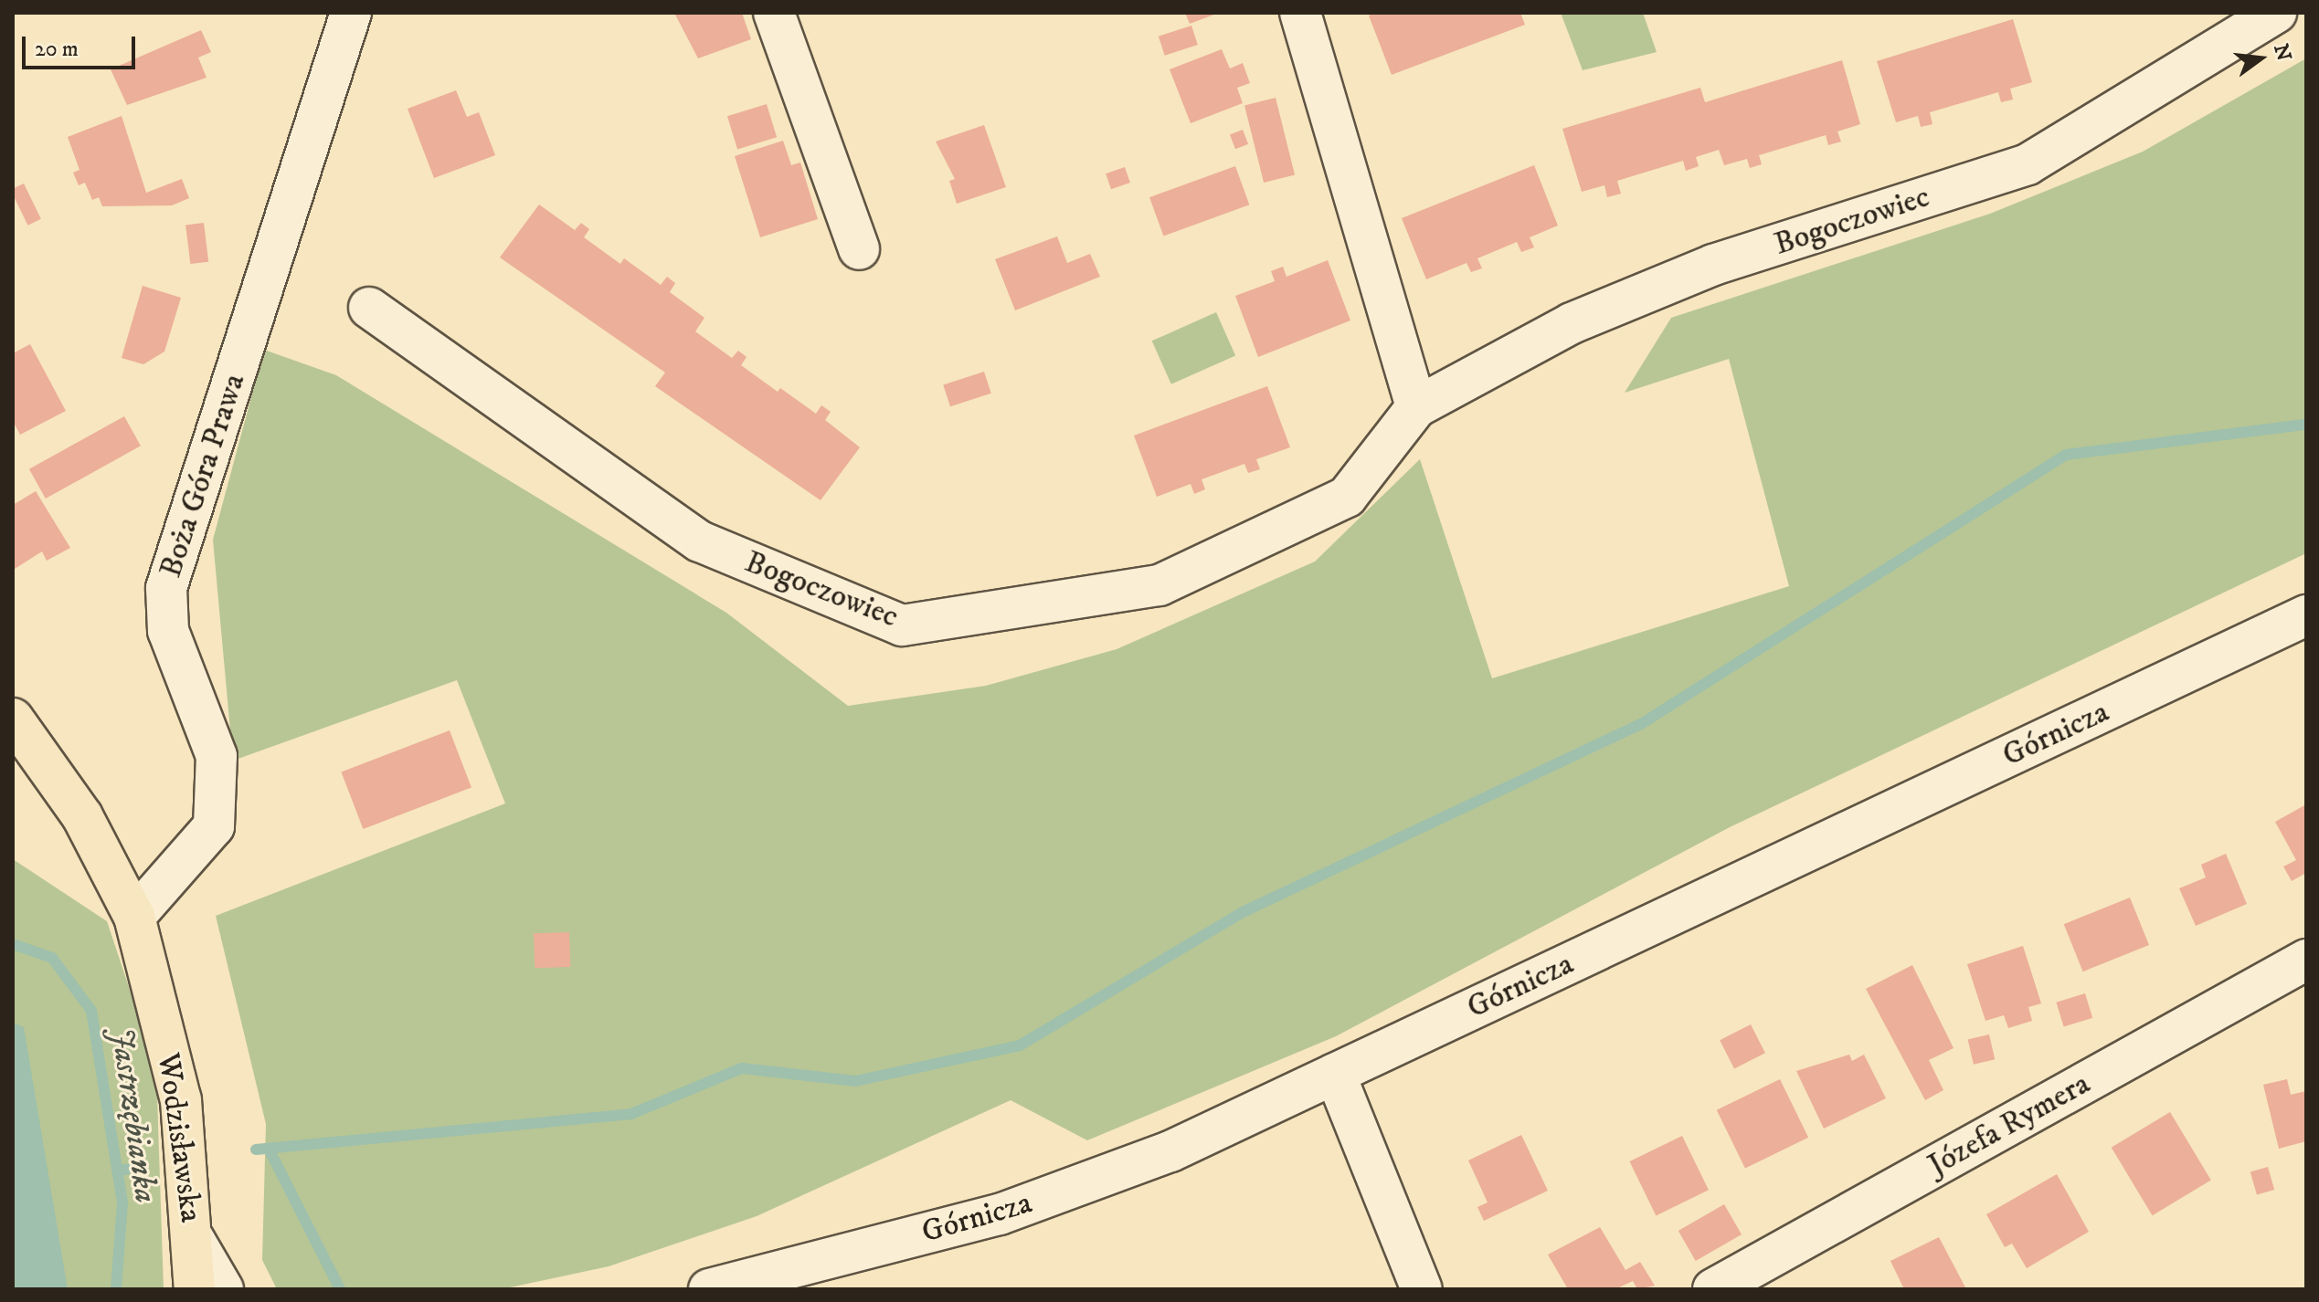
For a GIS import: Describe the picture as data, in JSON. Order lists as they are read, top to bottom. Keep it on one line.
{"streets":{"main road":["Wodzisławska"],"street":["Bogoczowiec","Boża Góra Prawa","Górnicza","Józefa Rymera"]},"crossings":[["Boża Góra Prawa","Wodzisławska"]],"water":["Jastrzębianka"],"scale_bar":"20 m","north":"right"}
